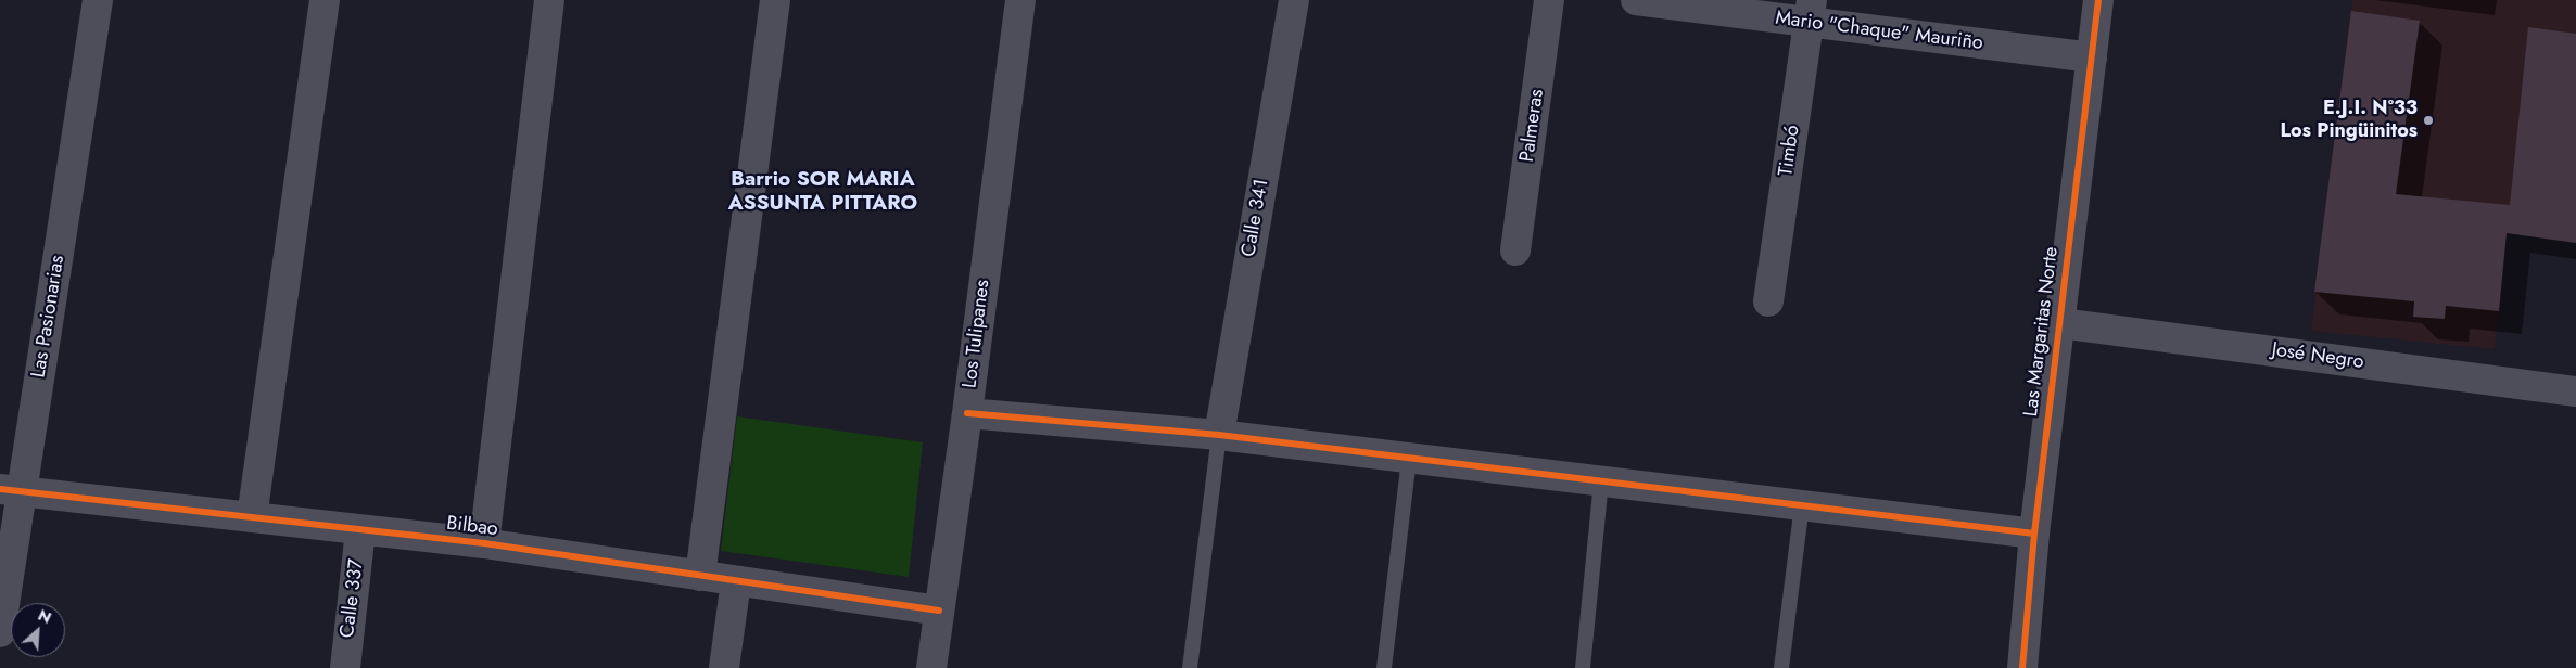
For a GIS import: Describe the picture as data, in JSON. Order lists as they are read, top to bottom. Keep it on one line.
{"streets":{"street":["Mario \"Chaque\" Mauriño","Palmeras","Timbó","Calle 341","Las Pasionarias","Las Margaritas Norte","Los Tulipanes","José Negro","Bilbao","Calle 337"]},"crossings":[["Mario \"Chaque\" Mauriño","Timbó"],["Mario \"Chaque\" Mauriño","Las Margaritas Norte"],["Las Pasionarias","Bilbao"],["Las Margaritas Norte","José Negro"],["Los Tulipanes","Bilbao"],["Bilbao","Calle 337"]],"districts":["Barrio SOR MARIA ASSUNTA PITTARO"],"places":["E.J.I. Nº33 Los Pingüinitos"],"north":"top right"}
